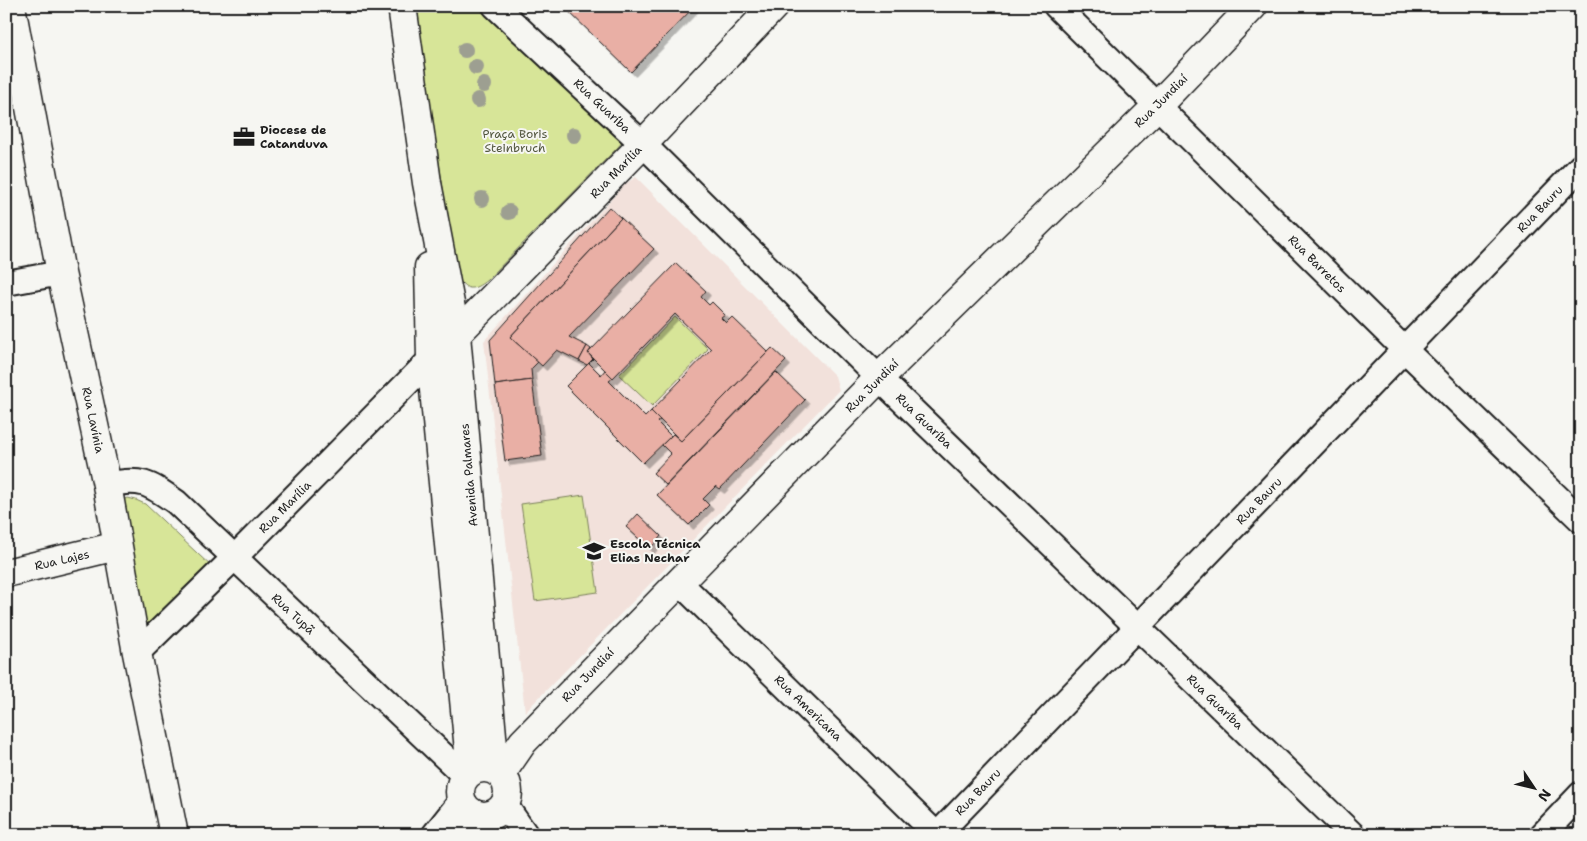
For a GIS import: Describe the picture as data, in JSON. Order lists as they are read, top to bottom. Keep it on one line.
{"streets":{"main road":["Rua Jundiaí","Rua Marília","Rua Lavínia","Avenida Palmares","Rua Lajes"],"street":["Rua Guaríba","Rua Bauru","Rua Barretos","Rua Tupã","Rua Americana"]},"crossings":[["Rua Jundiaí","Rua Guaríba"],["Rua Jundiaí","Rua Barretos"],["Rua Jundiaí","Avenida Palmares"],["Rua Jundiaí","Rua Tupã"],["Rua Jundiaí","Rua Americana"],["Rua Guaríba","Rua Marília"],["Rua Guaríba","Rua Bauru"],["Rua Marília","Rua Lavínia"],["Rua Marília","Avenida Palmares"],["Rua Marília","Rua Tupã"],["Rua Bauru","Rua Barretos"],["Rua Bauru","Rua Americana"],["Rua Lavínia","Rua Lajes"],["Rua Lavínia","Rua Tupã"],["Avenida Palmares","Rua Tupã"]],"parks":["Praça Boris Steinbruch"],"places":{"office":["Diocese de Catanduva"],"school or university":["Escola Técnica Elias Nechar"]},"north":"bottom right"}
